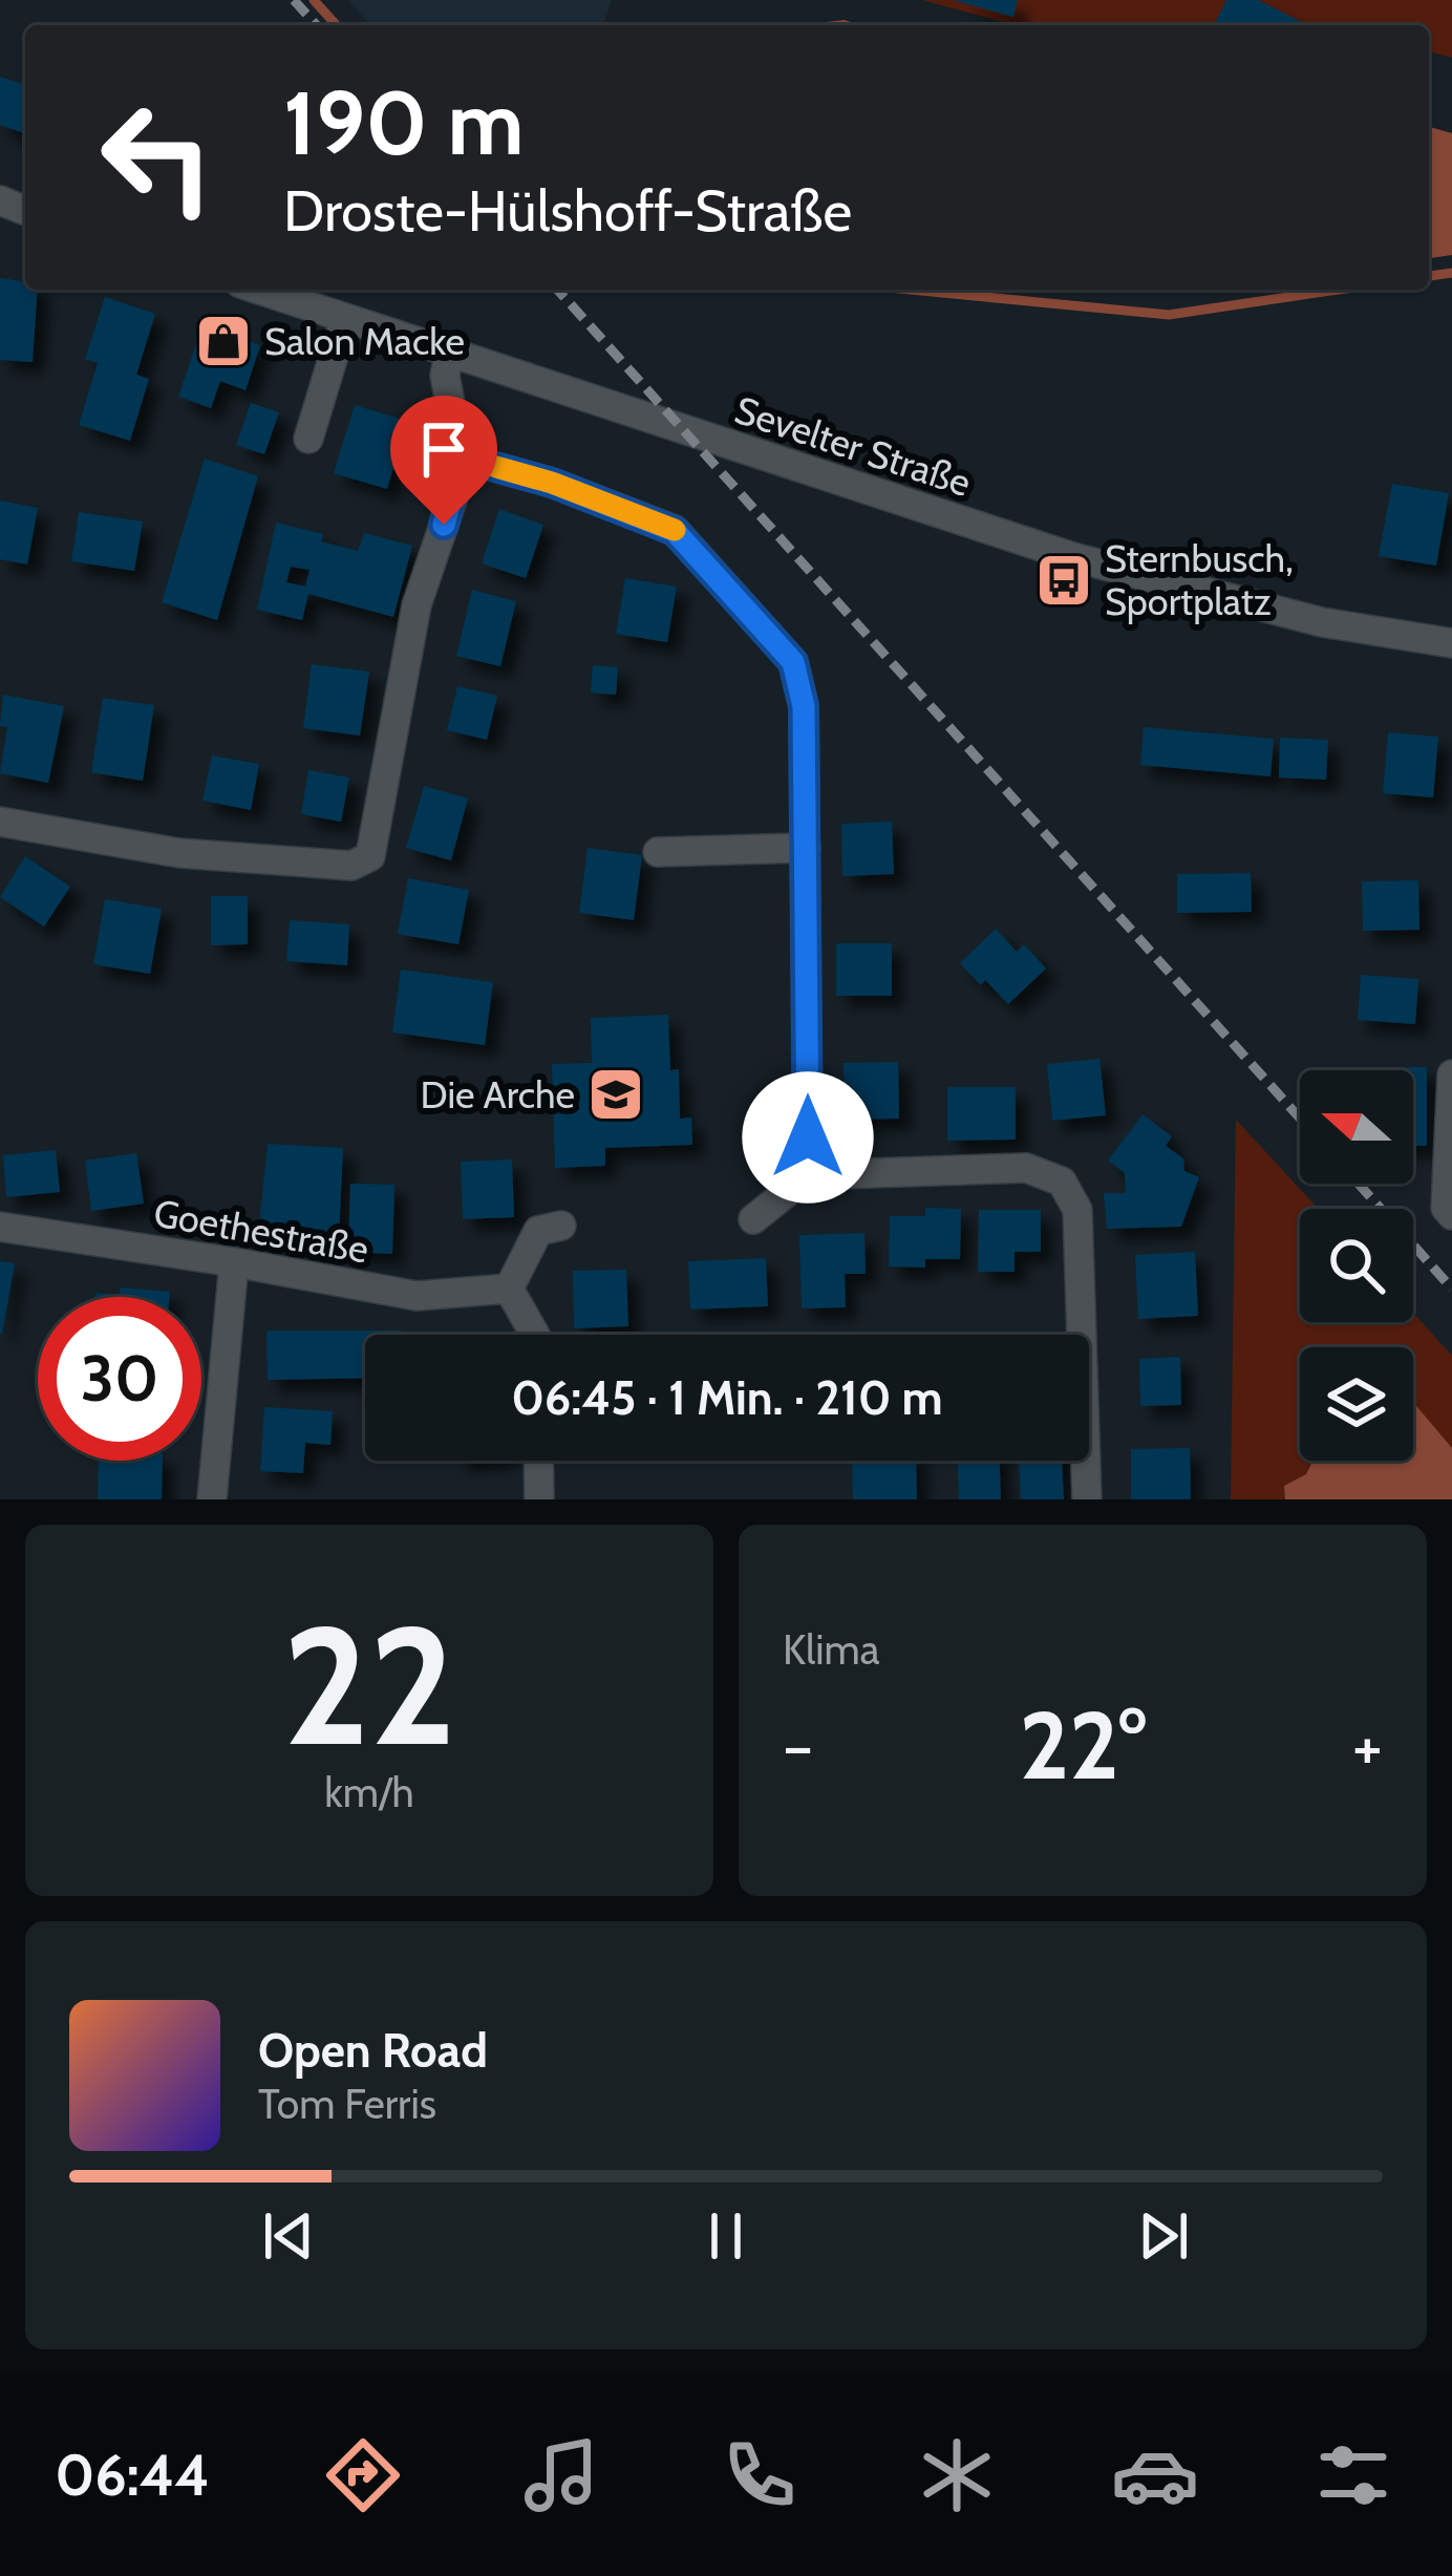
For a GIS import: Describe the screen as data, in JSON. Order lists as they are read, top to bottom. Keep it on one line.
{"streets":{"street":["Sevelter Straße","Goethestraße"]},"places":{"shop":["Salon Macke"],"bus stop":["Sternbusch, Sportplatz"],"school or university":["Die Arche"]},"north":"left","page":{"turn":["190 m","Droste-Hülshoff-Straße"],"limit":"30","trip":"06:45 · 1 Min. · 210 m","tile":[["22","km/h"],"Klima"],"heat":["−","22°","+"],"song":["Open Road","Tom Ferris"],"tabs":"06:44"}}
